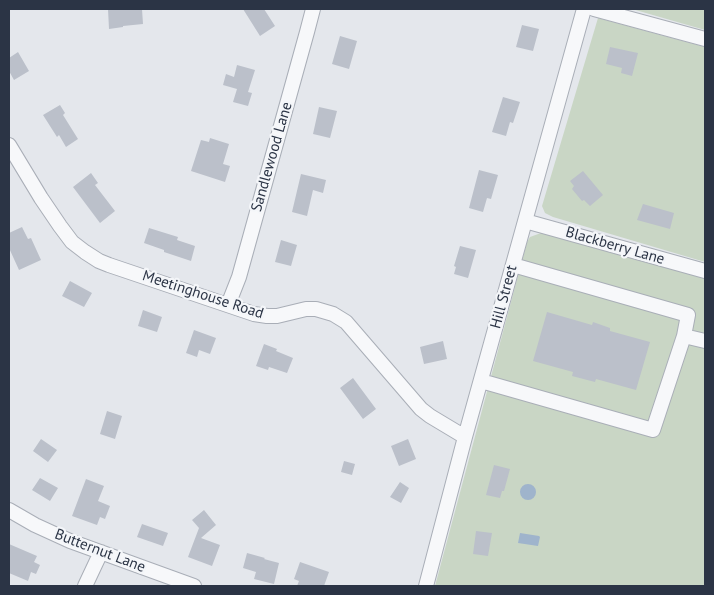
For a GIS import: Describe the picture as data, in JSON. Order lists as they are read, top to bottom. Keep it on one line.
{"streets":{"street":["Sandlewood Lane","Blackberry Lane","Meetinghouse Road","Hill Street","Butternut Lane"]},"crossings":[["Sandlewood Lane","Meetinghouse Road"],["Blackberry Lane","Hill Street"],["Meetinghouse Road","Hill Street"]]}
